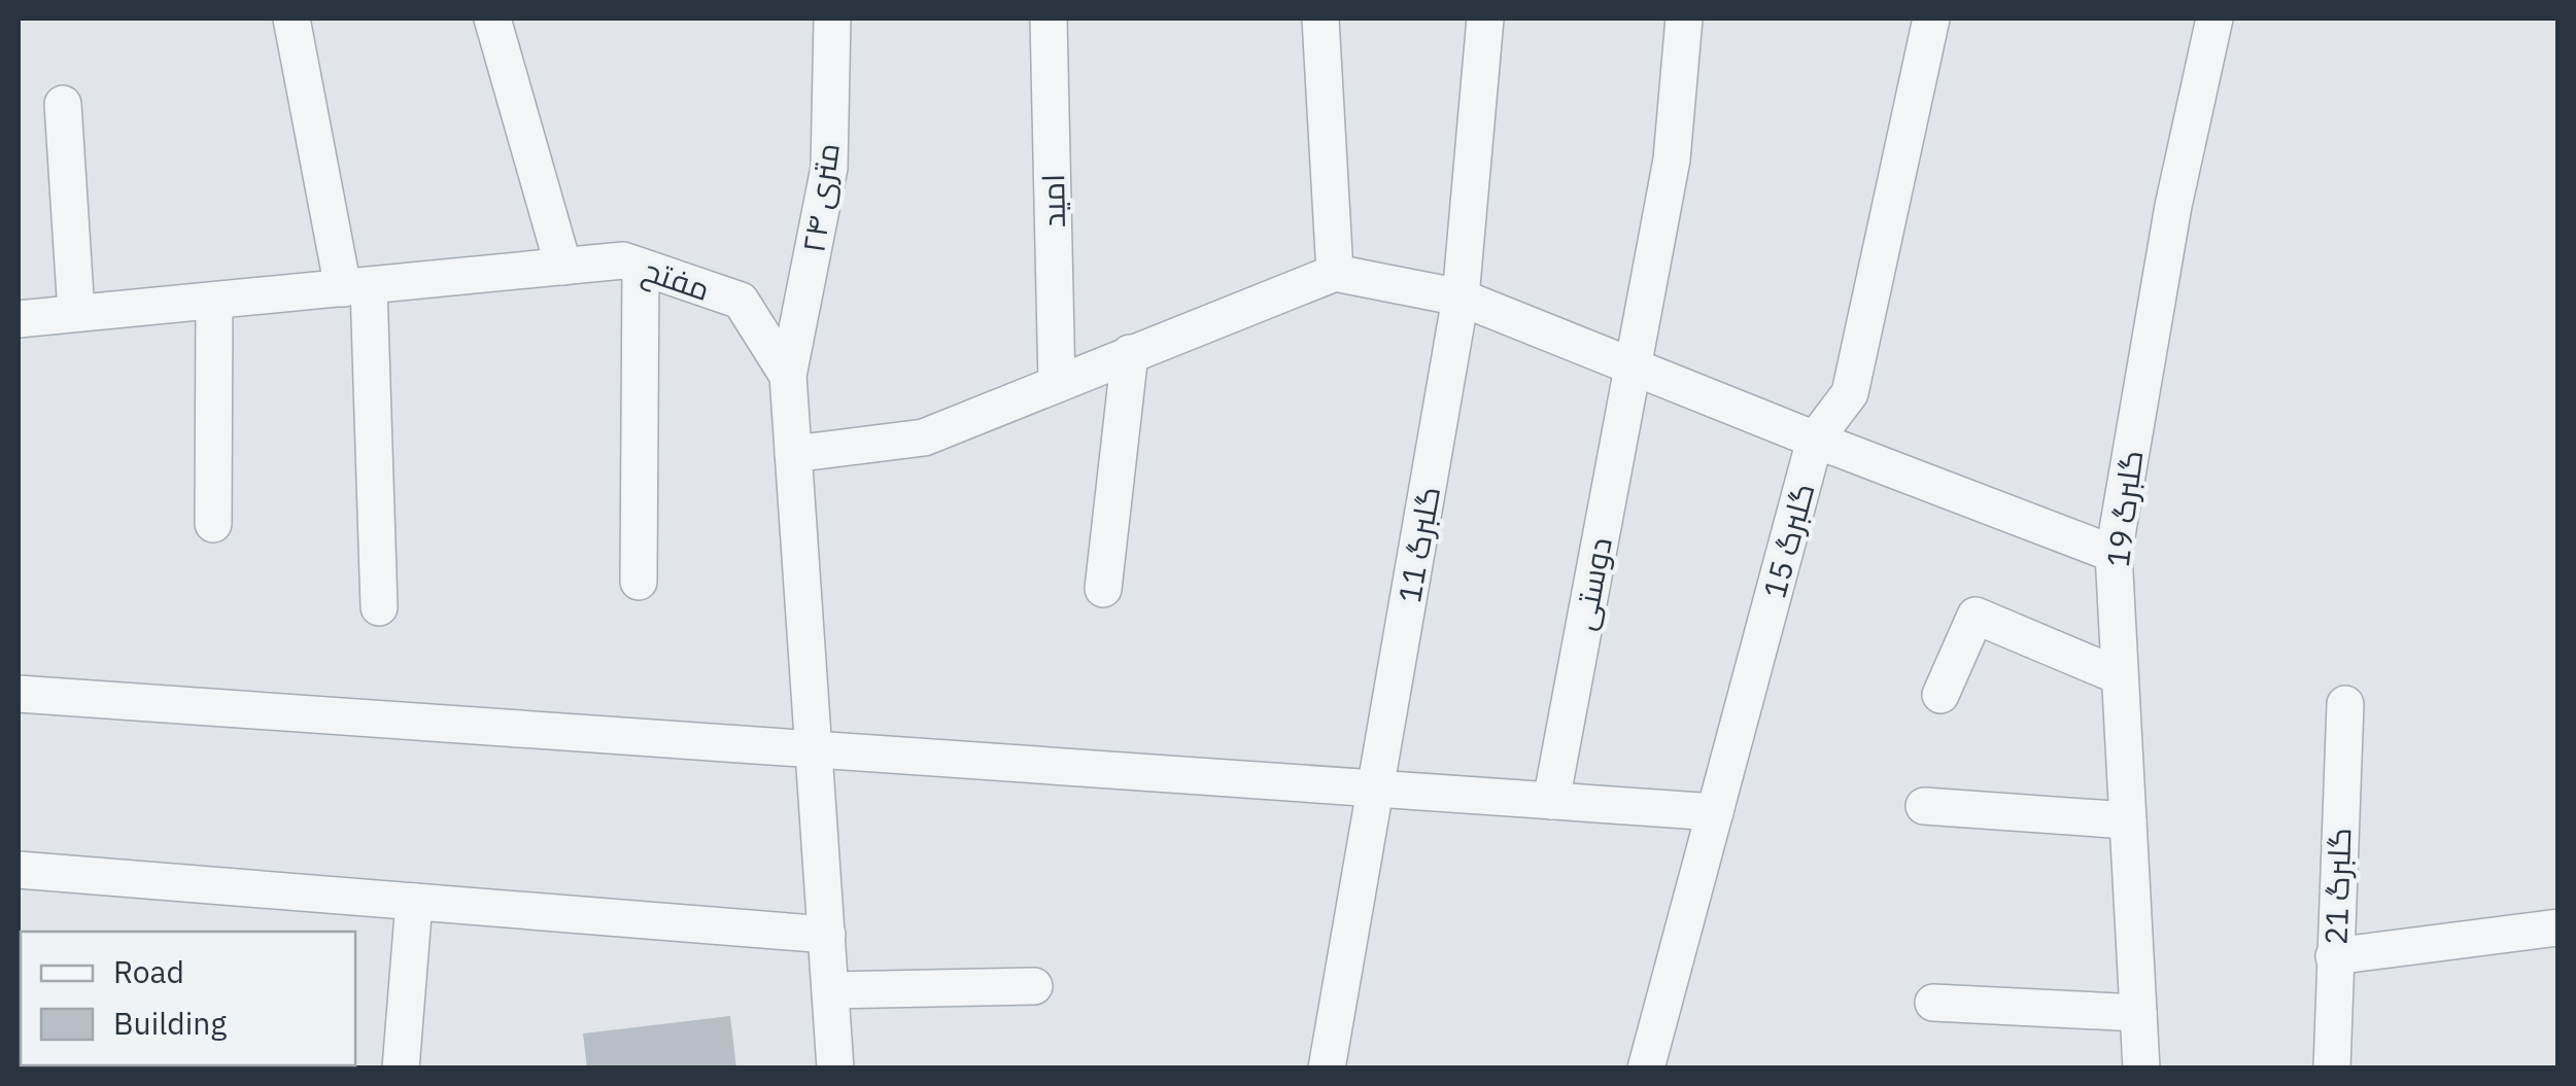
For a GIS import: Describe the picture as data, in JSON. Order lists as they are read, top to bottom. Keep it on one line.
{"streets":{"street":["۲۴ متری","امید","مفتح","گلبرگ 19","گلبرگ 15","گلبرگ 11","دوستی","گلبرگ 21"]},"crossings":[["۲۴ متری","مفتح"]],"legend":["Road","Building"]}
